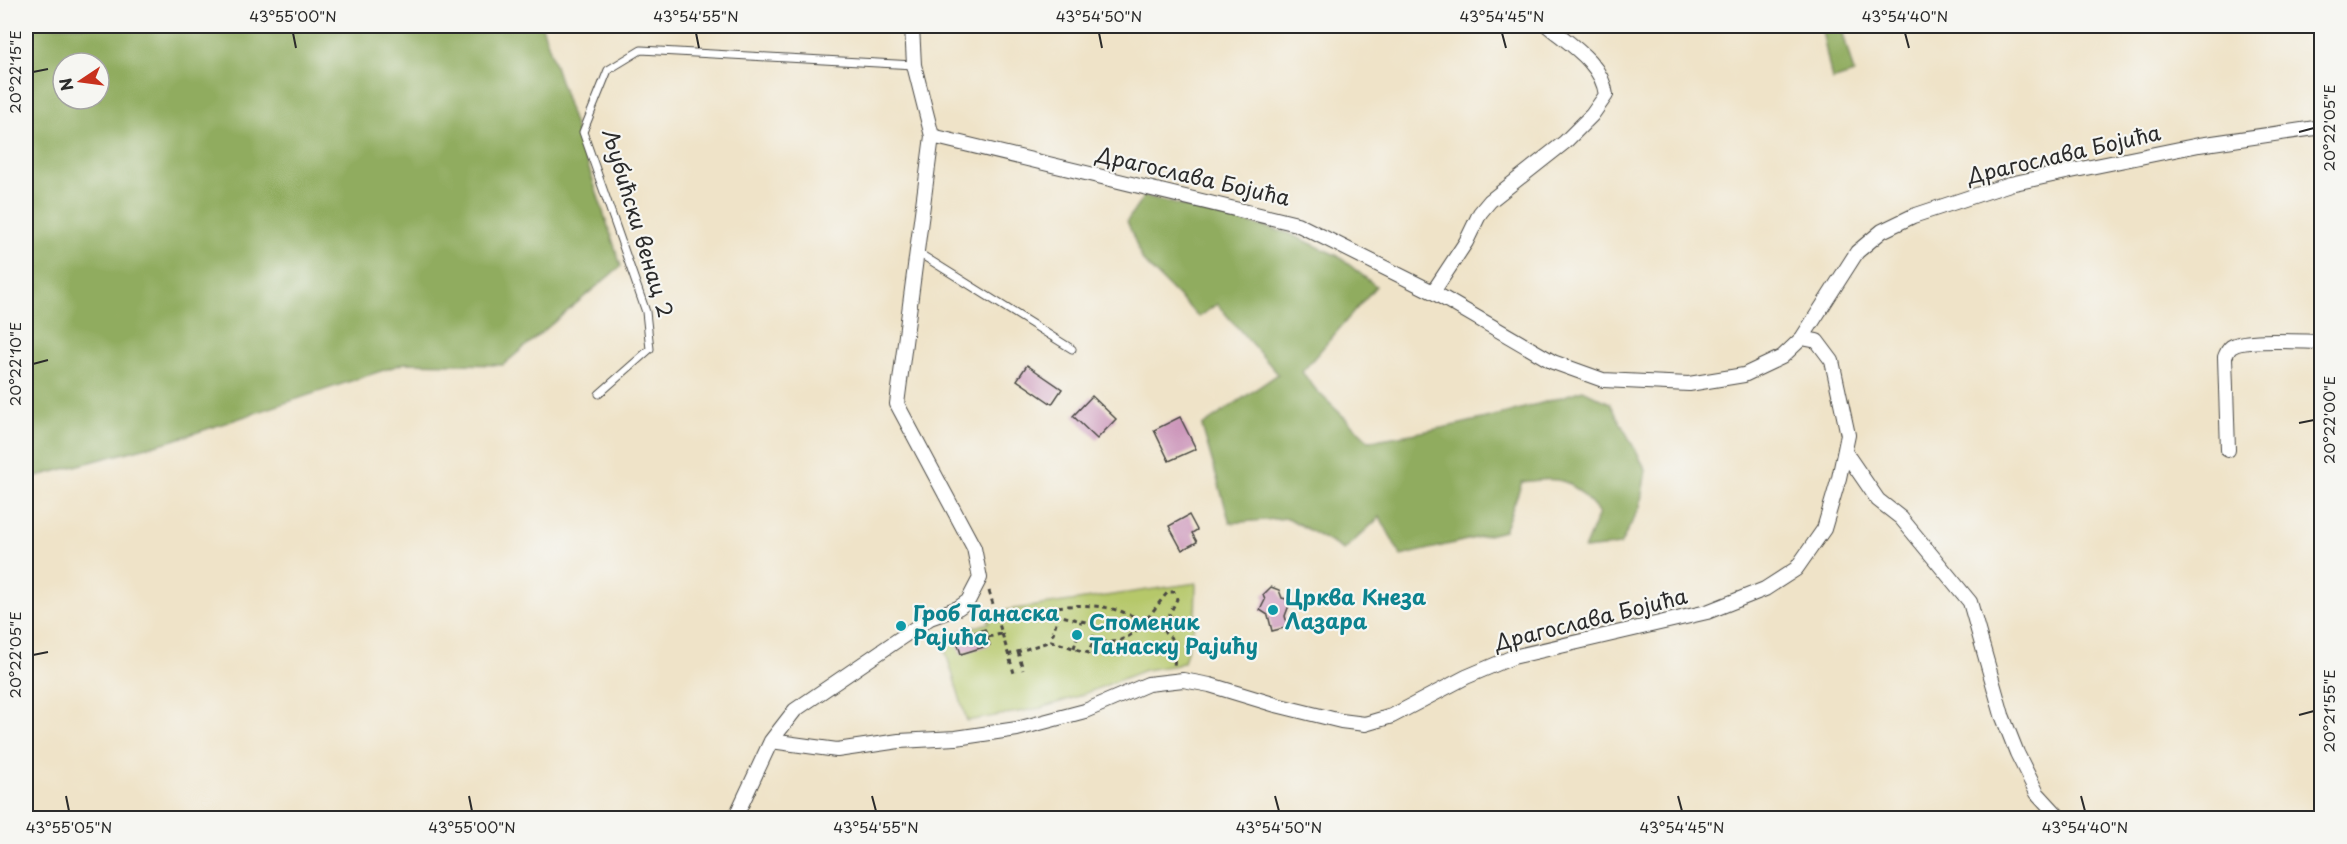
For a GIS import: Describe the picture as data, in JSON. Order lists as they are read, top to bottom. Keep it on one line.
{"streets":{"street":["Драгослава Бојића"],"lane":["Љубићски венац 2"]},"places":["Црква Кнеза Лазара","Гроб Танаска Рајића","Споменик Танаску Рајићу"],"north":"left","coordinates":["43°55'00\"N","43°54'55\"N","43°54'50\"N","43°54'45\"N","43°54'40\"N","20°22'15\"E","20°22'05\"E","20°22'10\"E","20°22'00\"E","20°21'55\"E","43°55'05\"N"]}
